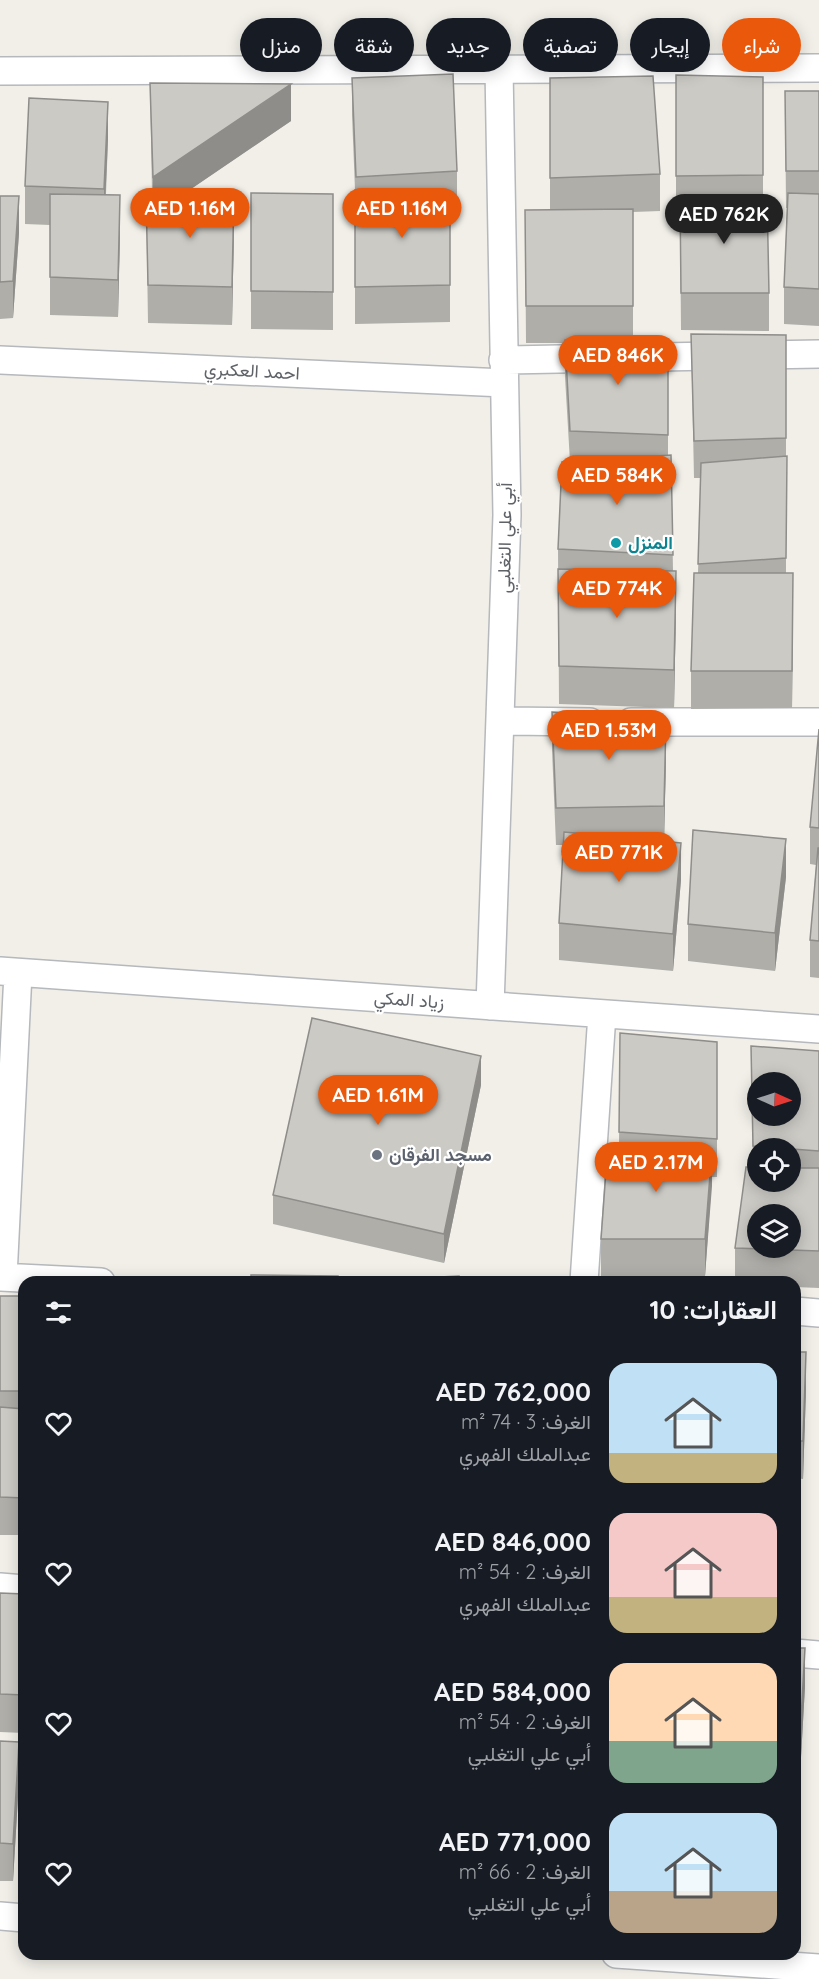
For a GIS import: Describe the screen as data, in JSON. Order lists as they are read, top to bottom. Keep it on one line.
{"streets":{"street":["احمد العكبري","أبي علي التغلبي","زياد المكي"]},"crossings":[["احمد العكبري","أبي علي التغلبي"],["أبي علي التغلبي","زياد المكي"]],"places":["المنزل","مسجد الفرقان"],"north":"right","page":{"chip":["شراء","إيجار","تصفية","جديد","شقة","منزل"],"price":["AED 1.16M","AED 1.16M","AED 762K","AED 846K","AED 584K","AED 774K","AED 1.53M","AED 771K","AED 1.61M","AED 2.17M"],"heading":"العقارات: 10","list":[{"name":"AED 762,000","note":"الغرف: 3 · 74 m² · عبدالملك الفهري"},{"name":"AED 846,000","note":"الغرف: 2 · 54 m² · عبدالملك الفهري"},{"name":"AED 584,000","note":"الغرف: 2 · 54 m² · أبي علي التغلبي"},{"name":"AED 771,000","note":"الغرف: 2 · 66 m² · أبي علي التغلبي"}]}}
